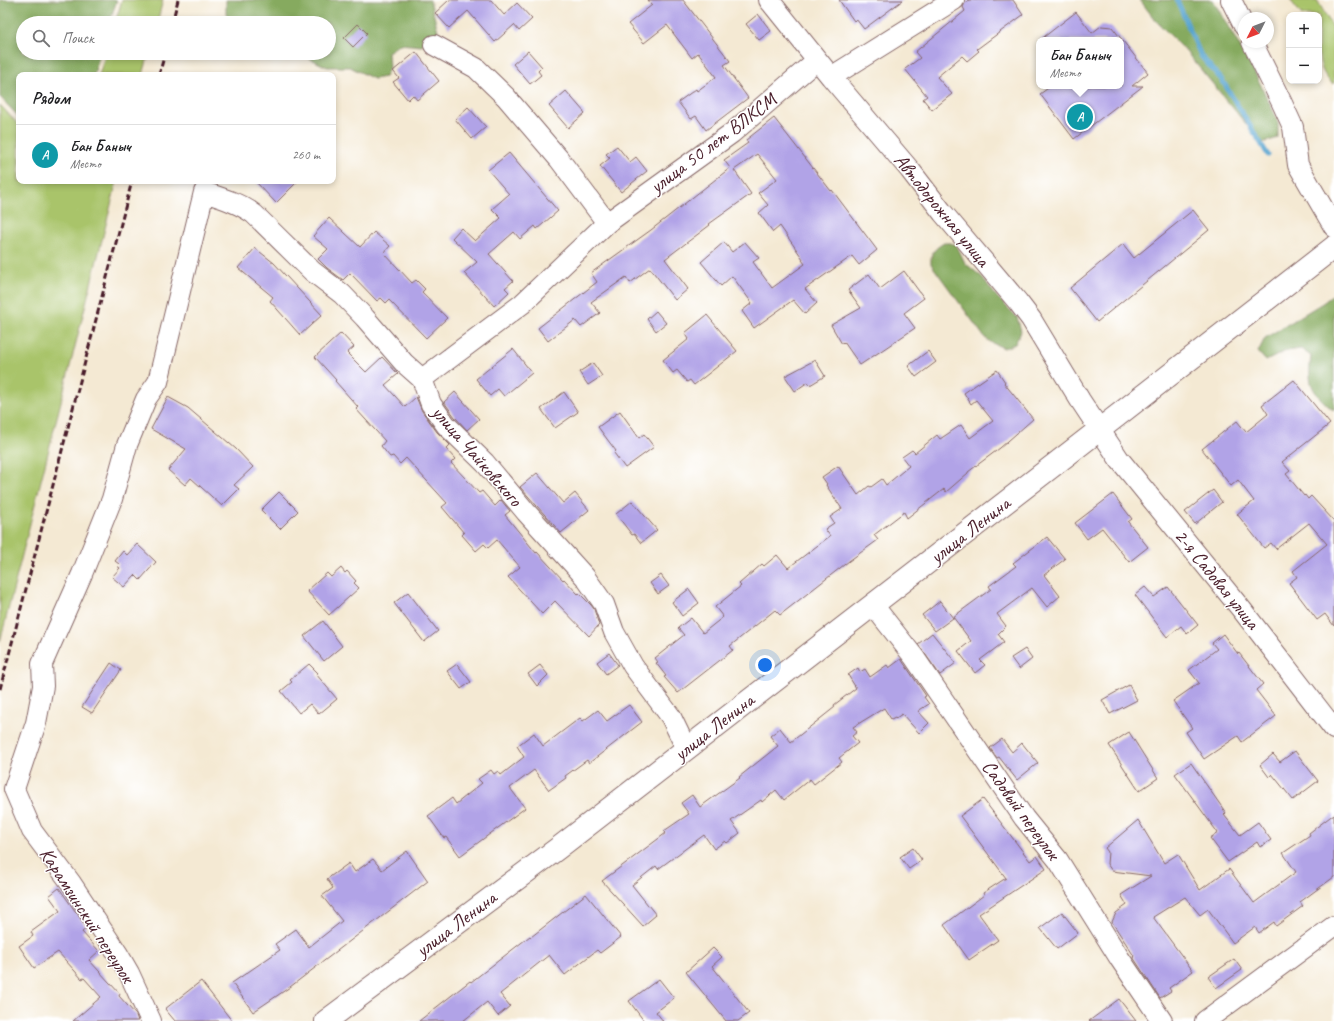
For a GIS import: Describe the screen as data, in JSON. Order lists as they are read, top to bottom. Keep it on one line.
{"streets":{"main road":["улица Ленина"],"street":["улица 50 лет ВЛКСМ","Автодорожная улица","улица Чайковского","2-я Садовая улица","Садовый переулок","Карамзинский переулок"]},"crossings":[["улица 50 лет ВЛКСМ","Автодорожная улица"],["улица 50 лет ВЛКСМ","улица Чайковского"],["Автодорожная улица","улица Ленина"],["Автодорожная улица","2-я Садовая улица"],["улица Чайковского","улица Ленина"],["улица Чайковского","Карамзинский переулок"],["улица Ленина","2-я Садовая улица"],["улица Ленина","Садовый переулок"]],"north":"bottom left","page":{"map_buttons":["+","−"],"search":"Поиск","popup":["Бан Баныч","Место"],"heading":"Рядом","pins":"A","list":[{"mark":"A","name":"Бан Баныч","note":"Место","value":"260 m"}]}}
